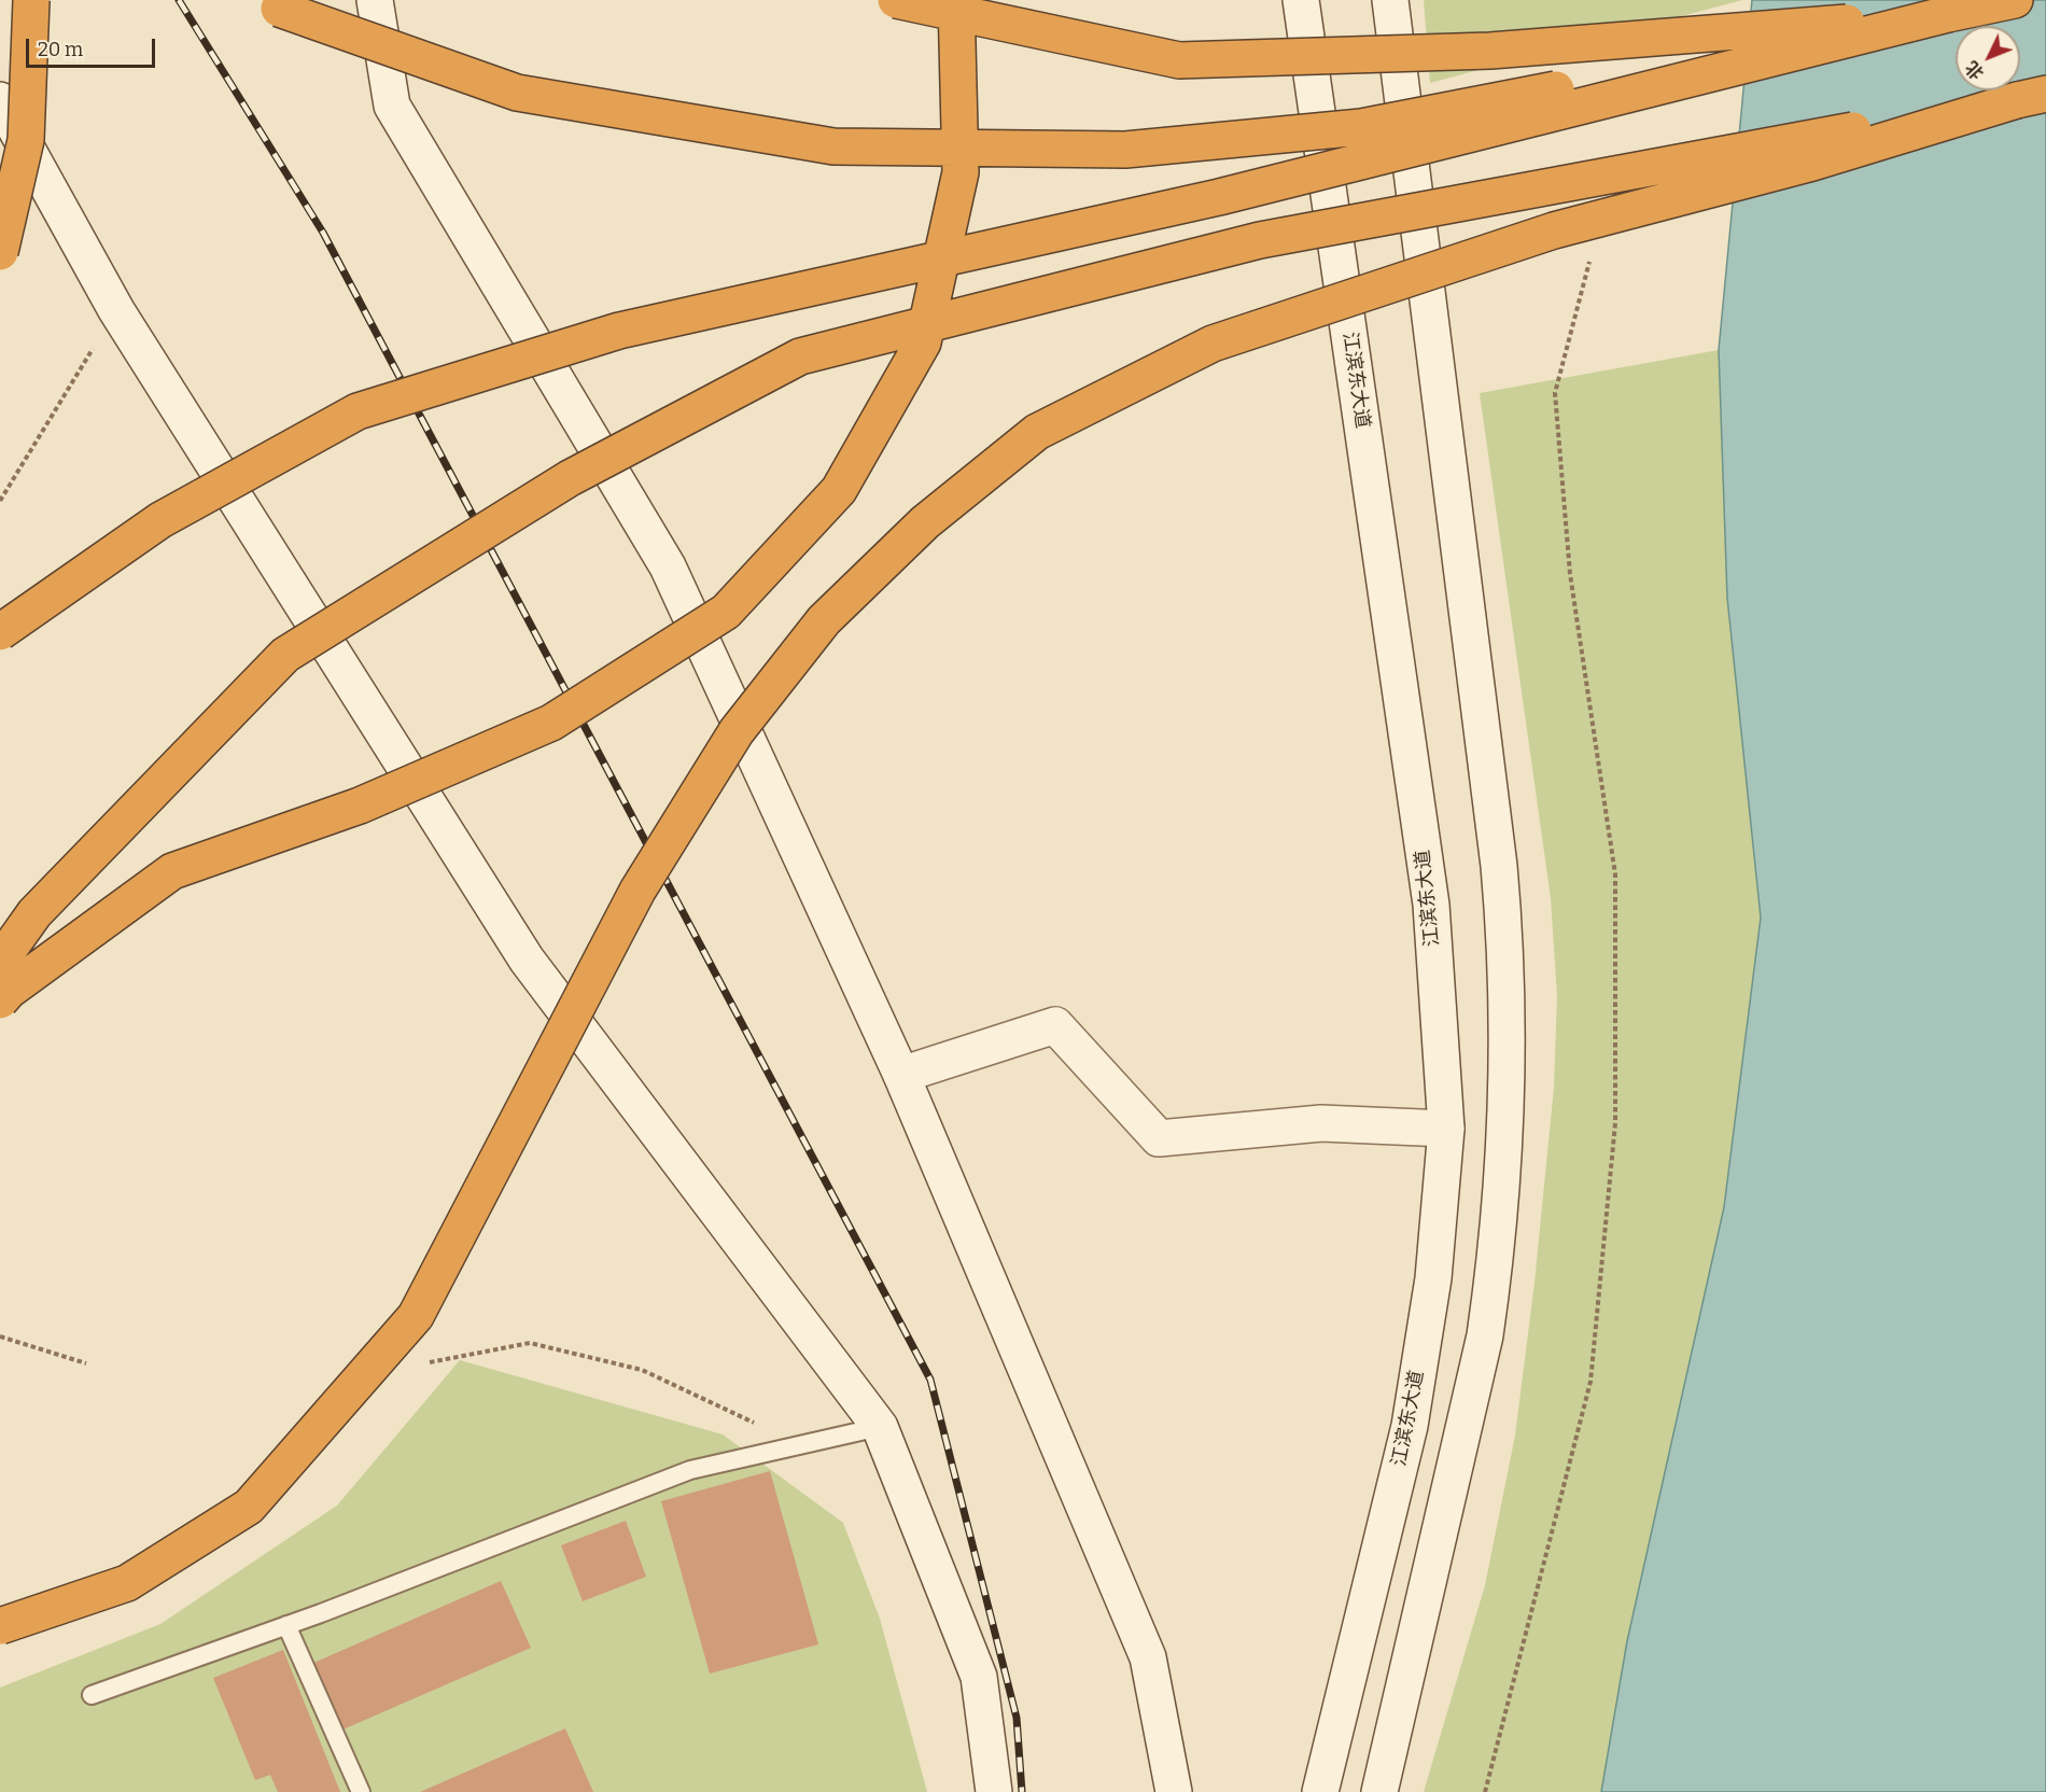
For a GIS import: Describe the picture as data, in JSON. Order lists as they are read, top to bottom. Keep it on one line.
{"streets":{"street":["江滨东大道"]},"scale_bar":"20 m","north":"bottom left"}
